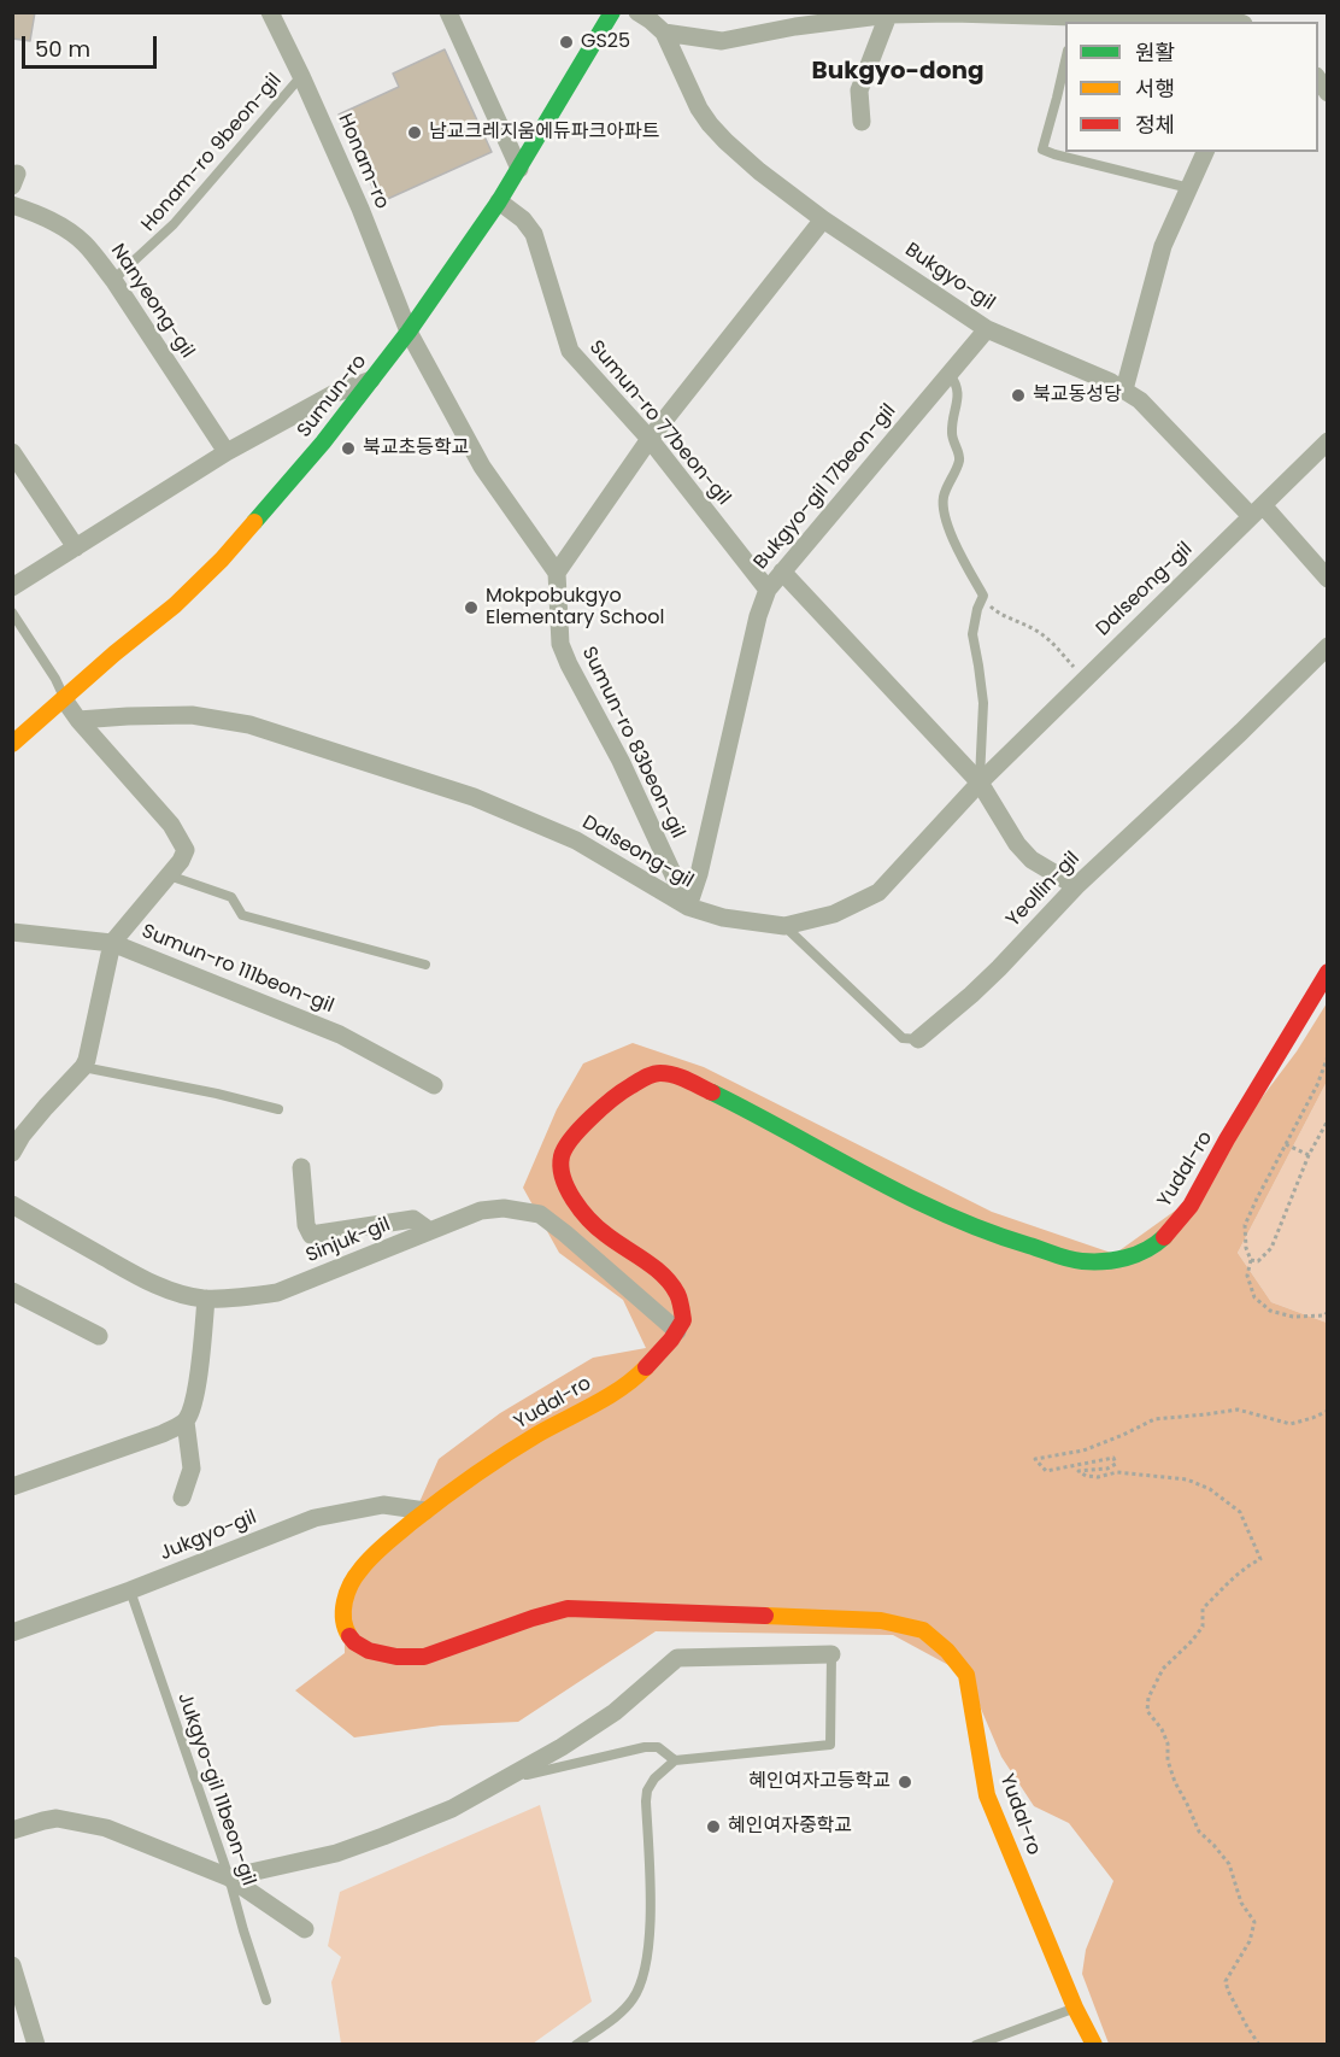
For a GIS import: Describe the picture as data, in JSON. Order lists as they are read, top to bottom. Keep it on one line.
{"streets":{"street":["Honam-ro","Bukgyo-gil","Nanyeong-gil","Sumun-ro","Sumun-ro 77beon-gil","Bukgyo-gil 17beon-gil","Dalseong-gil","Sumun-ro 83beon-gil","Yeollin-gil","Sumun-ro 111beon-gil","Yudal-ro","Sinjuk-gil","Jukgyo-gil"],"lane":["Honam-ro 9beon-gil","Jukgyo-gil 11beon-gil"]},"crossings":[["Honam-ro 9beon-gil","Honam-ro"],["Honam-ro 9beon-gil","Nanyeong-gil"],["Honam-ro","Sumun-ro"],["Bukgyo-gil","Bukgyo-gil 17beon-gil"],["Bukgyo-gil","Dalseong-gil"],["Sumun-ro","Sumun-ro 77beon-gil"],["Sumun-ro 77beon-gil","Bukgyo-gil 17beon-gil"],["Bukgyo-gil 17beon-gil","Dalseong-gil"],["Bukgyo-gil 17beon-gil","Sumun-ro 83beon-gil"],["Dalseong-gil","Sumun-ro 83beon-gil"],["Dalseong-gil","Yeollin-gil"],["Yudal-ro","Sinjuk-gil"],["Yudal-ro","Jukgyo-gil"],["Jukgyo-gil","Jukgyo-gil 11beon-gil"]],"districts":["Bukgyo-dong"],"places":["GS25","남교크레지움에듀파크아파트","북교동성당","북교초등학교","Mokpobukgyo Elementary School","혜인여자고등학교","혜인여자중학교"],"legend":["원활","서행","정체"],"scale_bar":"50 m"}
